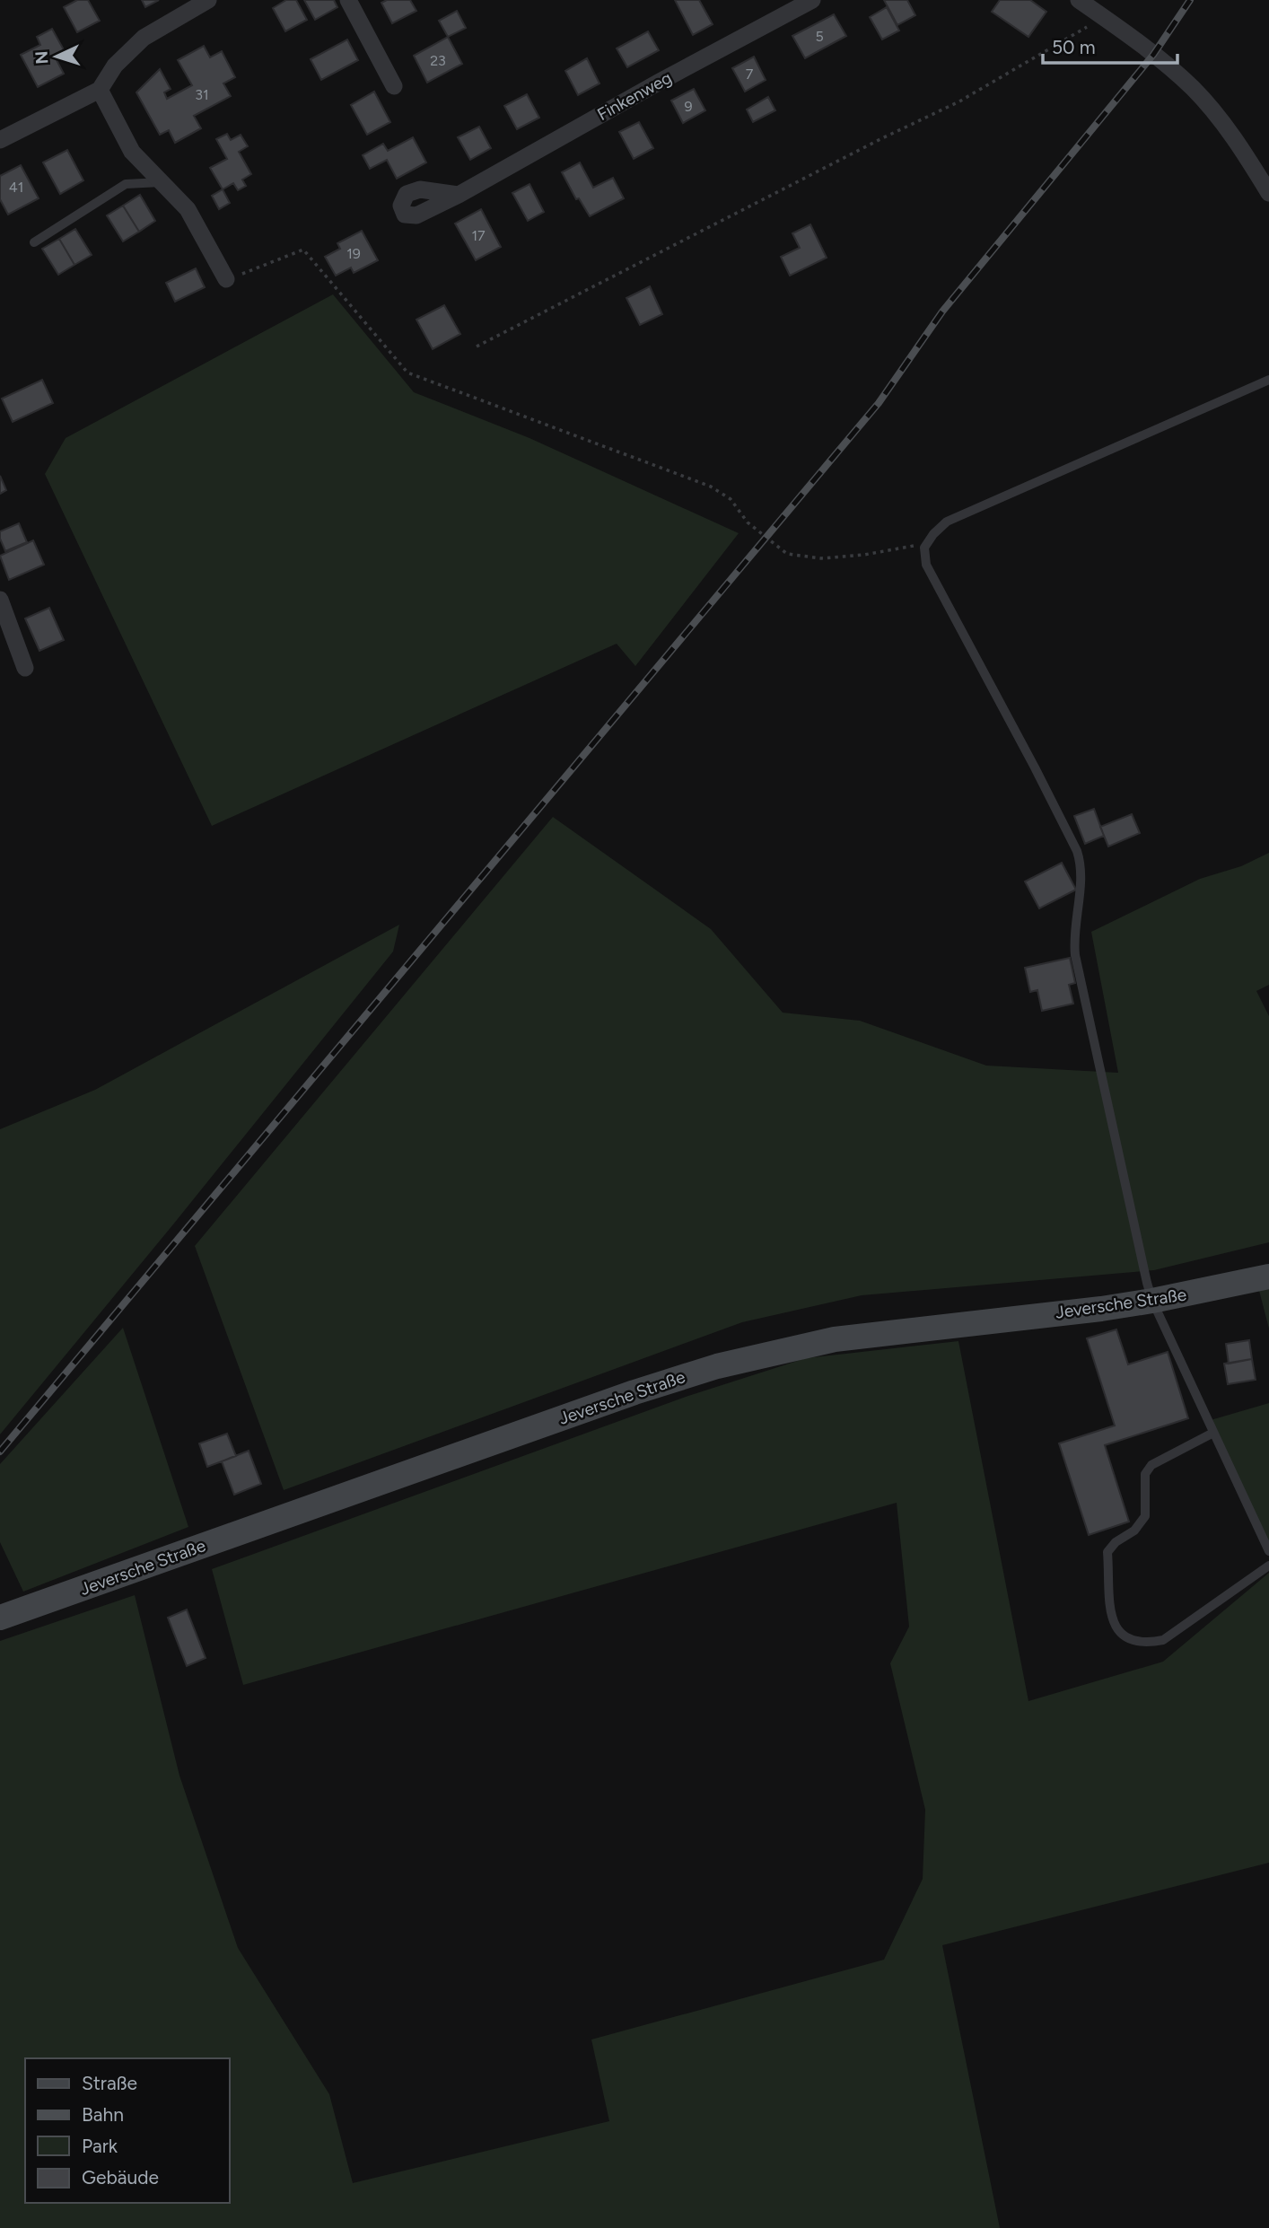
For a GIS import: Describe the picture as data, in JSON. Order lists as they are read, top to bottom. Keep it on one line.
{"streets":{"street":["Finkenweg","Jeversche Straße"]},"house_numbers":["5","23","7","31","9","41","17","19"],"legend":["Straße","Bahn","Park","Gebäude"],"scale_bar":"50 m","north":"left"}
